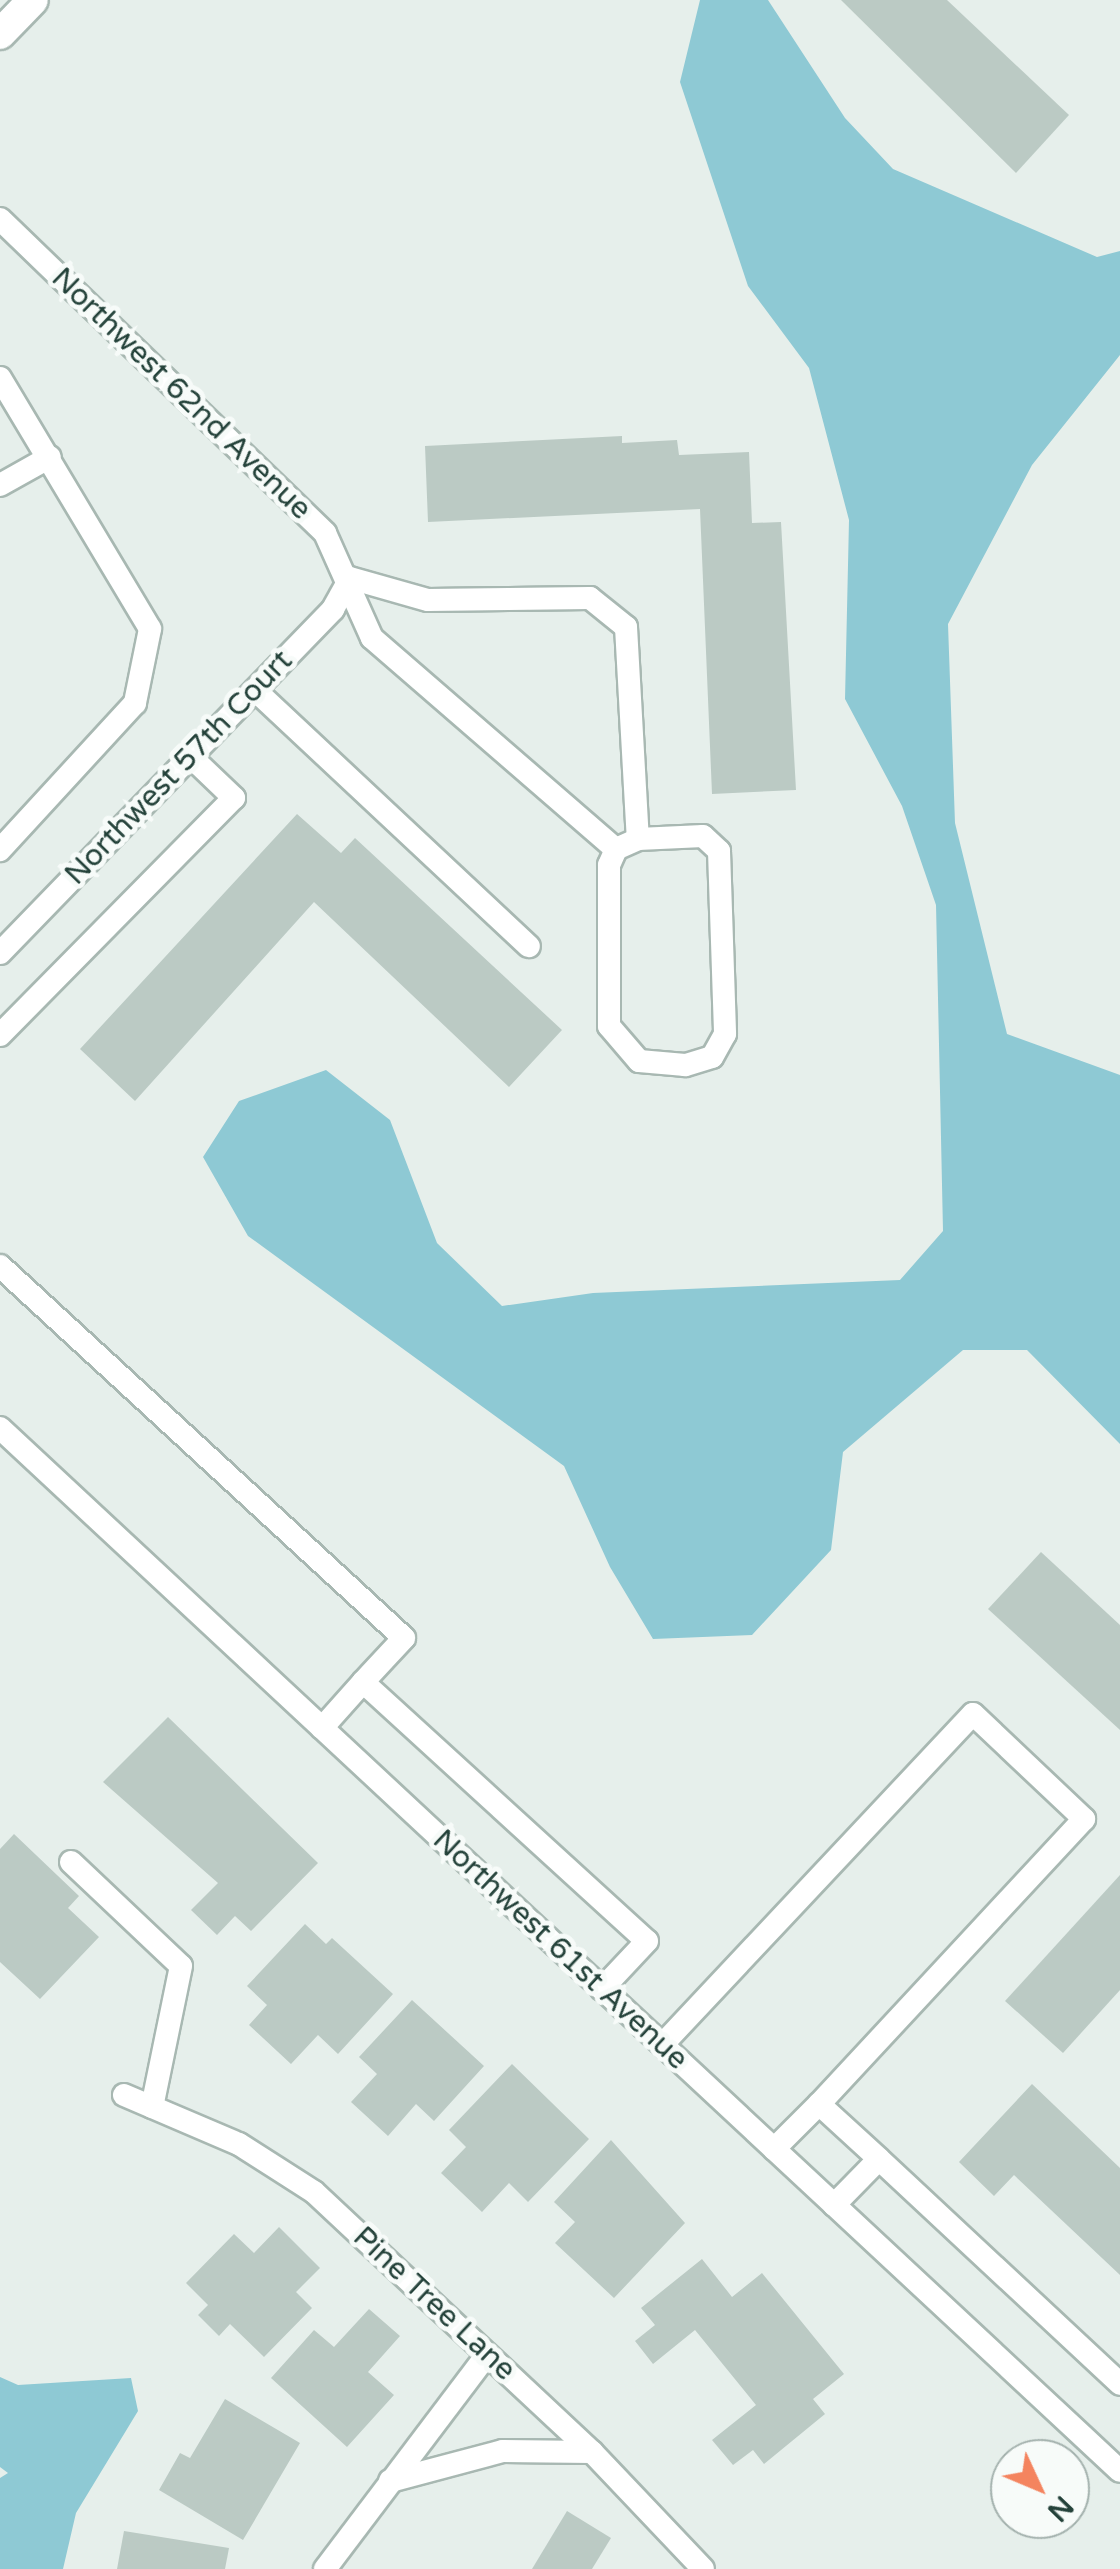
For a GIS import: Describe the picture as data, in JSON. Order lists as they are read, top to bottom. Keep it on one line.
{"streets":{"lane":["Northwest 62nd Avenue","Northwest 57th Court","Northwest 61st Avenue","Pine Tree Lane"]},"crossings":[["Northwest 62nd Avenue","Northwest 57th Court"]],"north":"bottom right"}
